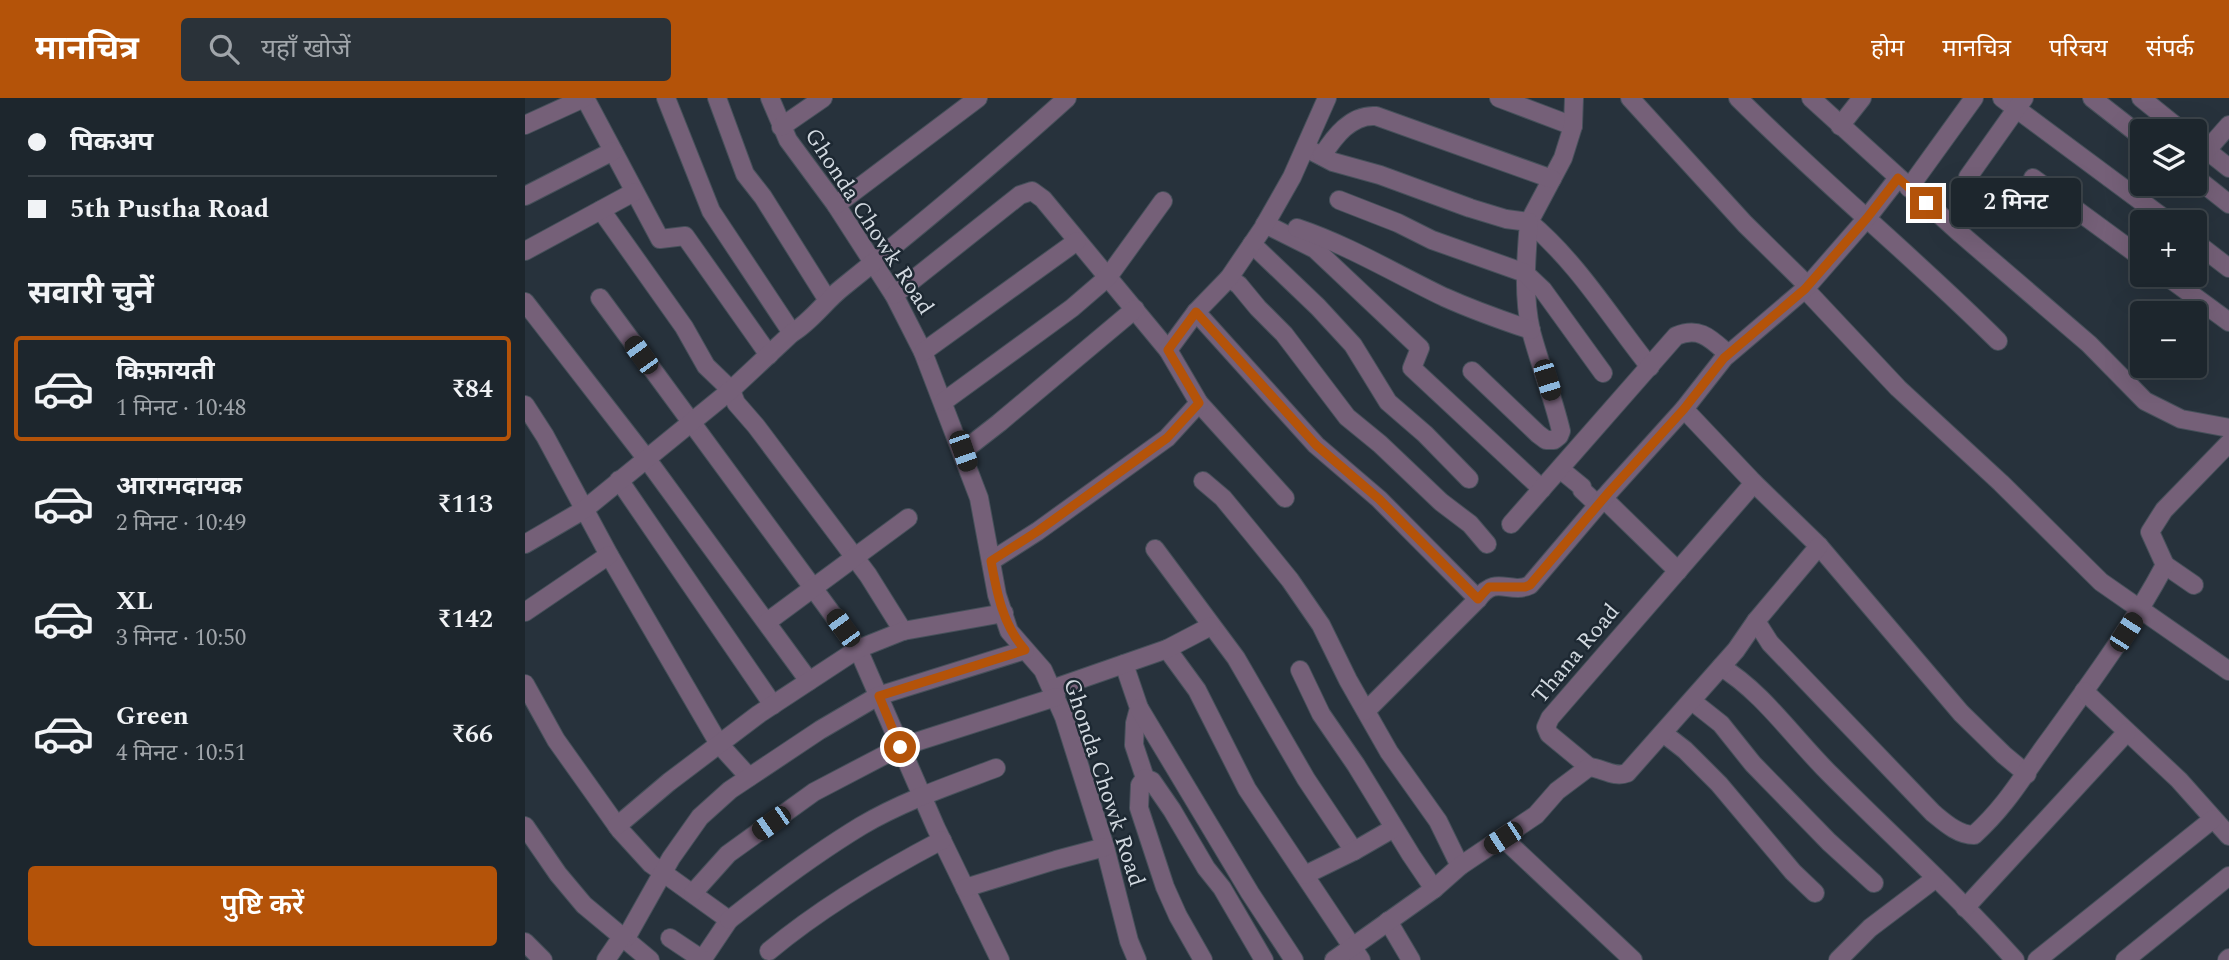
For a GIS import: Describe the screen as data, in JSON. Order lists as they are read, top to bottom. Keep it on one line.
{"streets":{"street":["Ghonda Chowk Road","Thana Road"]},"page":{"header":"मानचित्र","search":"यहाँ खोजें","nav":["होम","मानचित्र","परिचय","संपर्क"],"banner":["पिकअप","5th Pustha Road"],"map_buttons":["+","−"],"bubble":"2 मिनट","heading":"सवारी चुनें","list":[{"name":"किफ़ायती","note":"1 मिनट · 10:48","value":"₹84"},{"name":"आरामदायक","note":"2 मिनट · 10:49","value":"₹113"},{"name":"XL","note":"3 मिनट · 10:50","value":"₹142"},{"name":"Green","note":"4 मिनट · 10:51","value":"₹66"}],"buttons":"पुष्टि करें"}}
